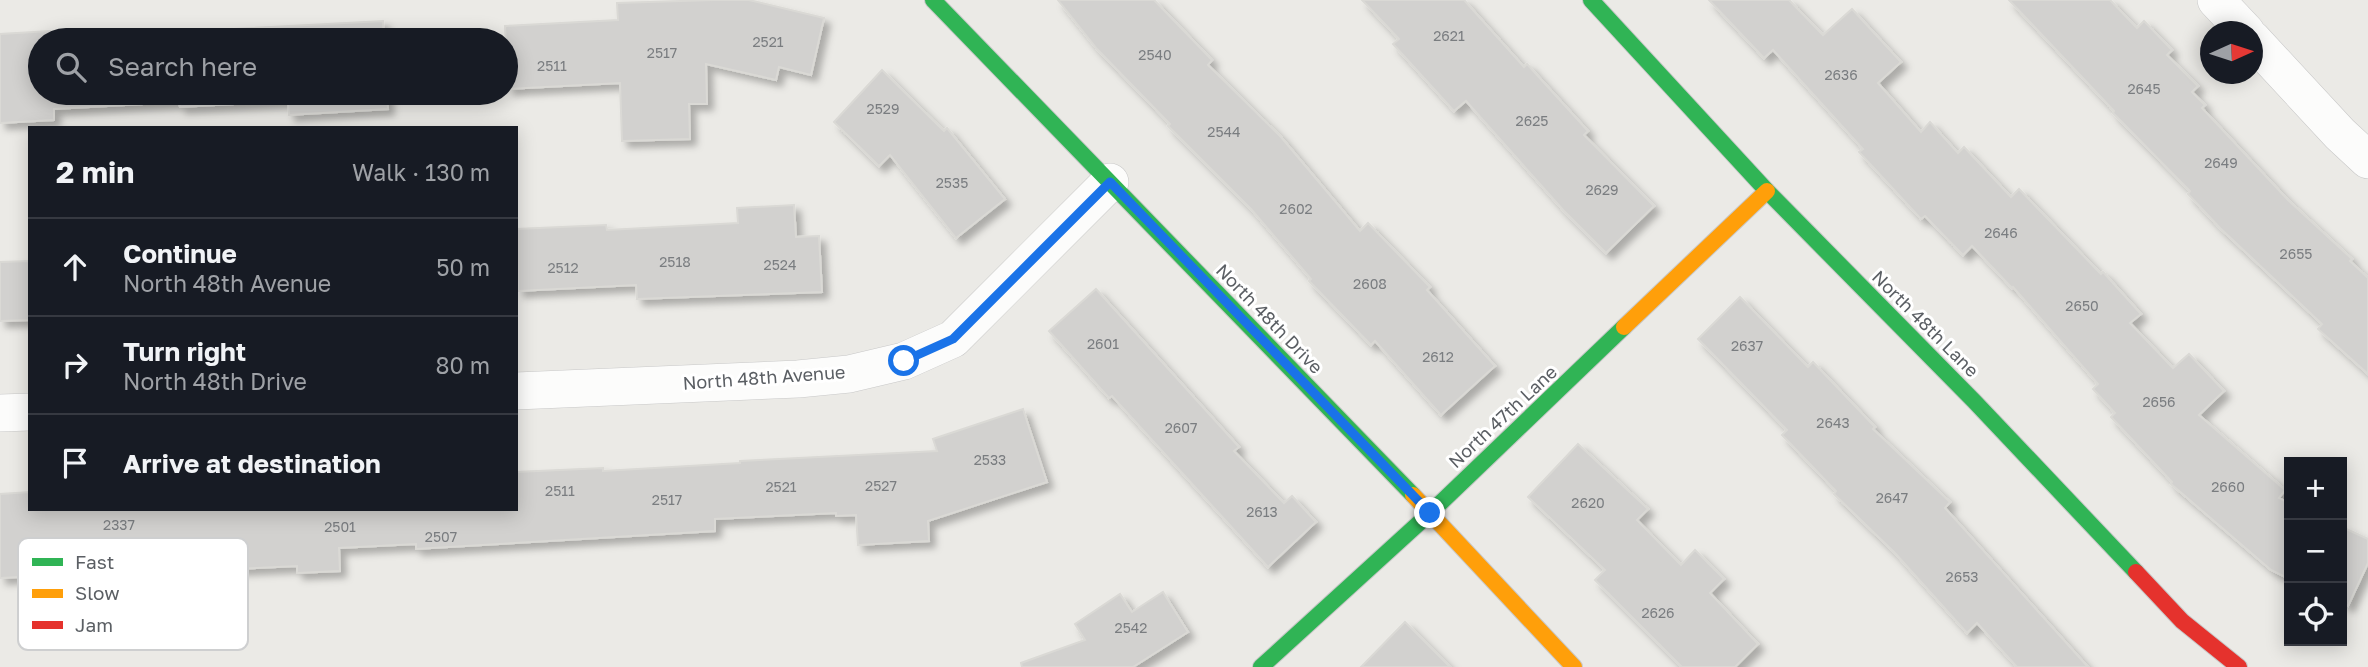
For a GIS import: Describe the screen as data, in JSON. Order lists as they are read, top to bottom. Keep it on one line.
{"streets":{"street":["North 48th Drive","North 48th Lane","North 48th Avenue","North 47th Lane"]},"crossings":[["North 48th Drive","North 48th Avenue"],["North 48th Drive","North 47th Lane"],["North 48th Lane","North 47th Lane"]],"house_numbers":["2621","2521","2517","2540","2511","2636","2645","2529","2625","2544","2649","2535","2629","2602","2646","2655","2518","2524","2512","2608","2650","2601","2637","2612","2656","2643","2607","2533","2527","2521","2660","2511","2647","2517","2620","2613","2337","2501","2507","2653","2626","2542"],"legend":["Fast","Slow","Jam"],"north":"right","page":{"search":"Search here","heading":["2 min","Walk · 130 m"],"list":[["Continue","North 48th Avenue","50 m"],["Turn right","North 48th Drive","80 m"],"Arrive at destination"],"map_buttons":["+","−"]}}
